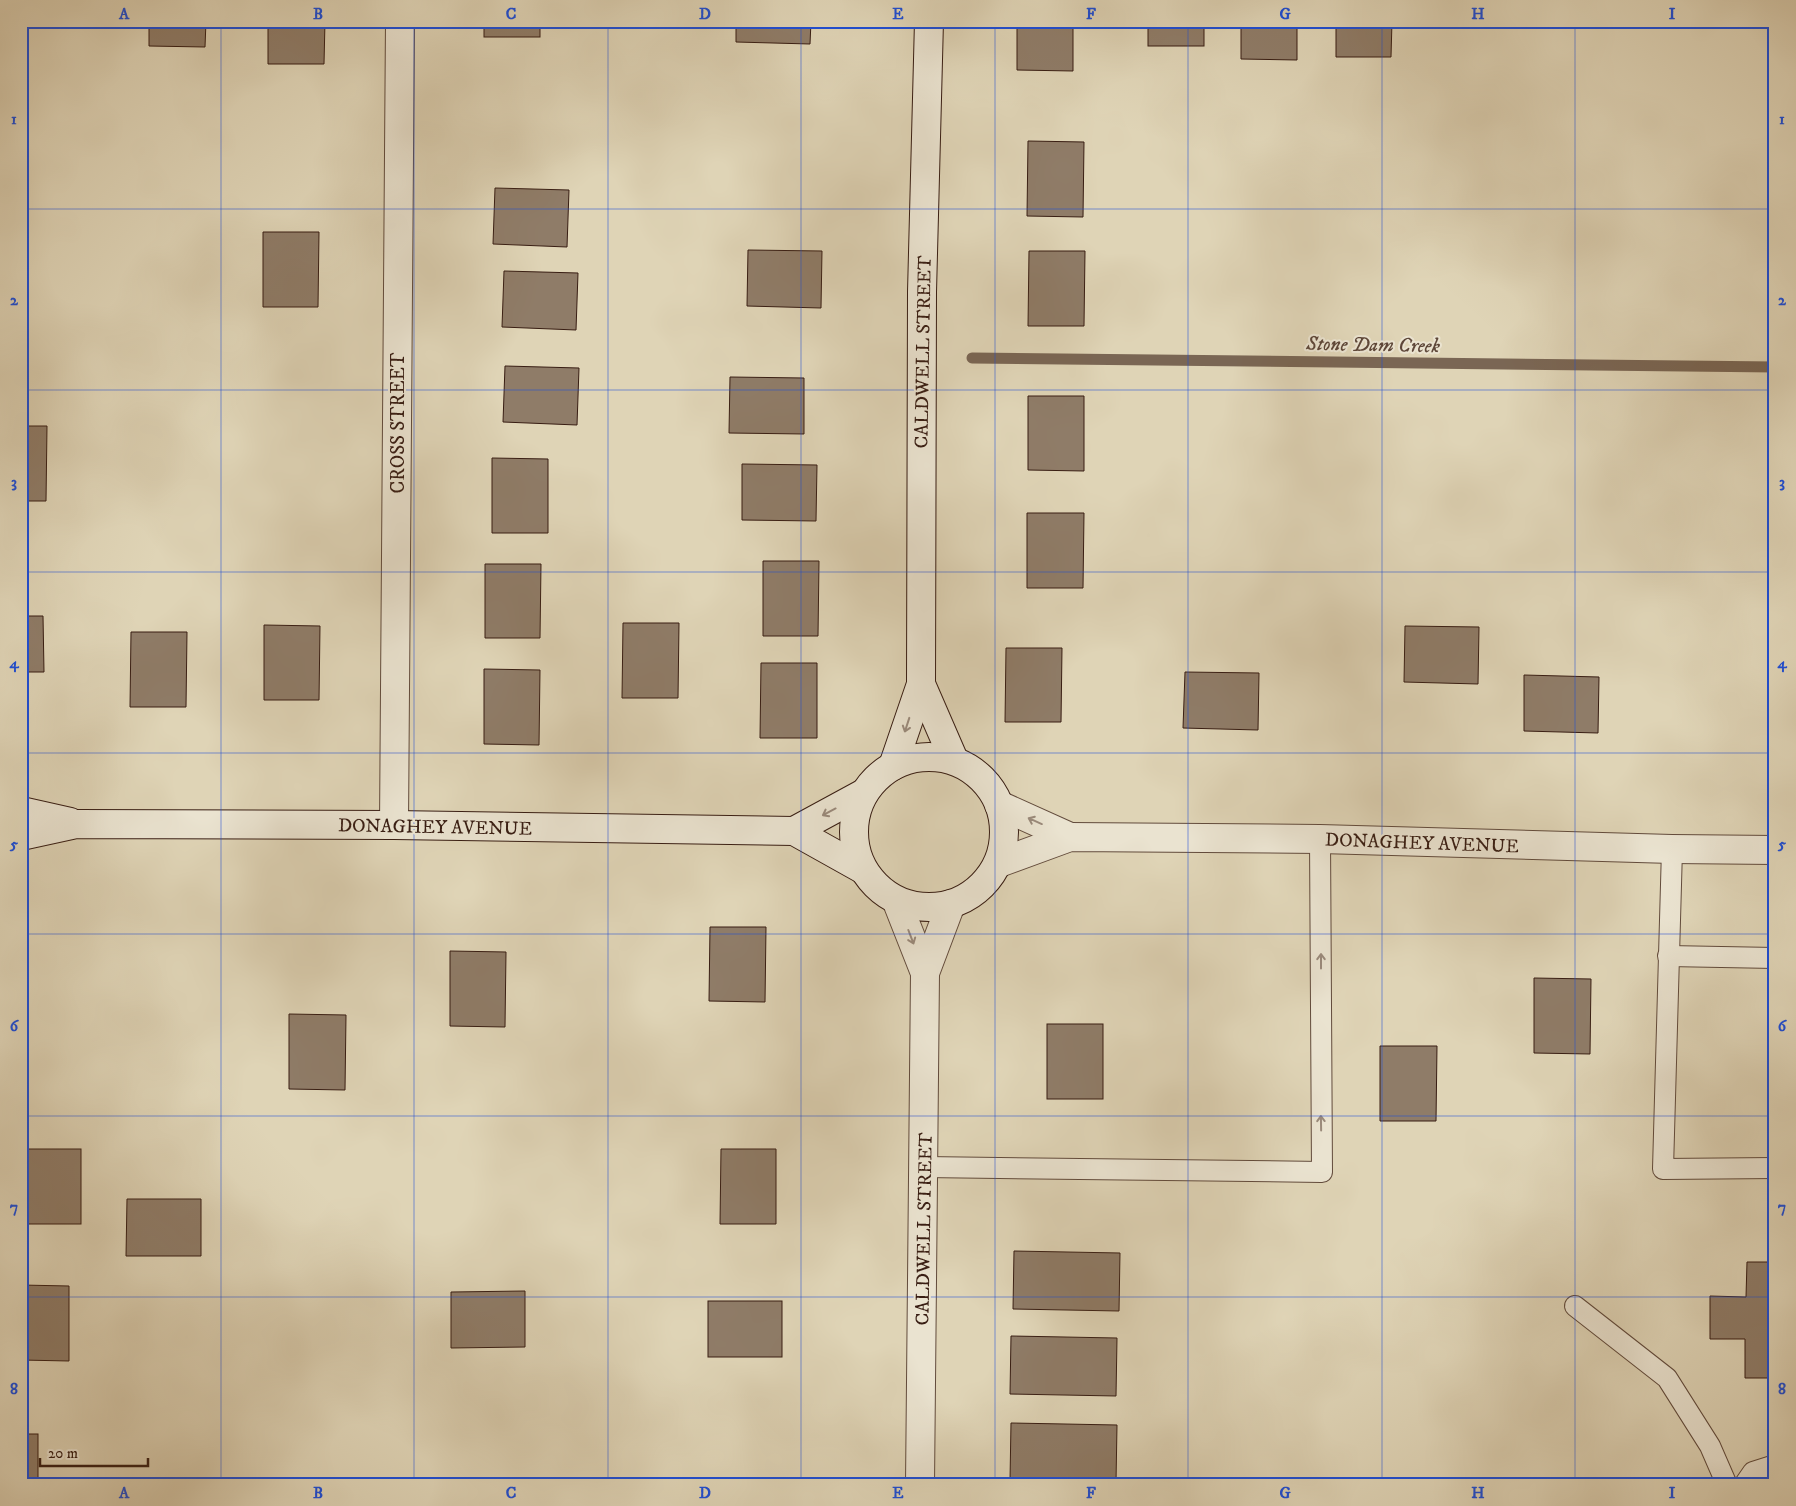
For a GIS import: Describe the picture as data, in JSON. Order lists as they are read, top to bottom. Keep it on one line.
{"streets":{"main road":["CALDWELL STREET","CROSS STREET","DONAGHEY AVENUE"]},"crossings":[["CALDWELL STREET","DONAGHEY AVENUE"],["CROSS STREET","DONAGHEY AVENUE"]],"water":["Stone Dam Creek"],"scale_bar":"20 m","grid":{"columns":["A","B","C","D","E","F","G","H","I"],"rows":["1","2","3","4","5","6","7","8"]}}
